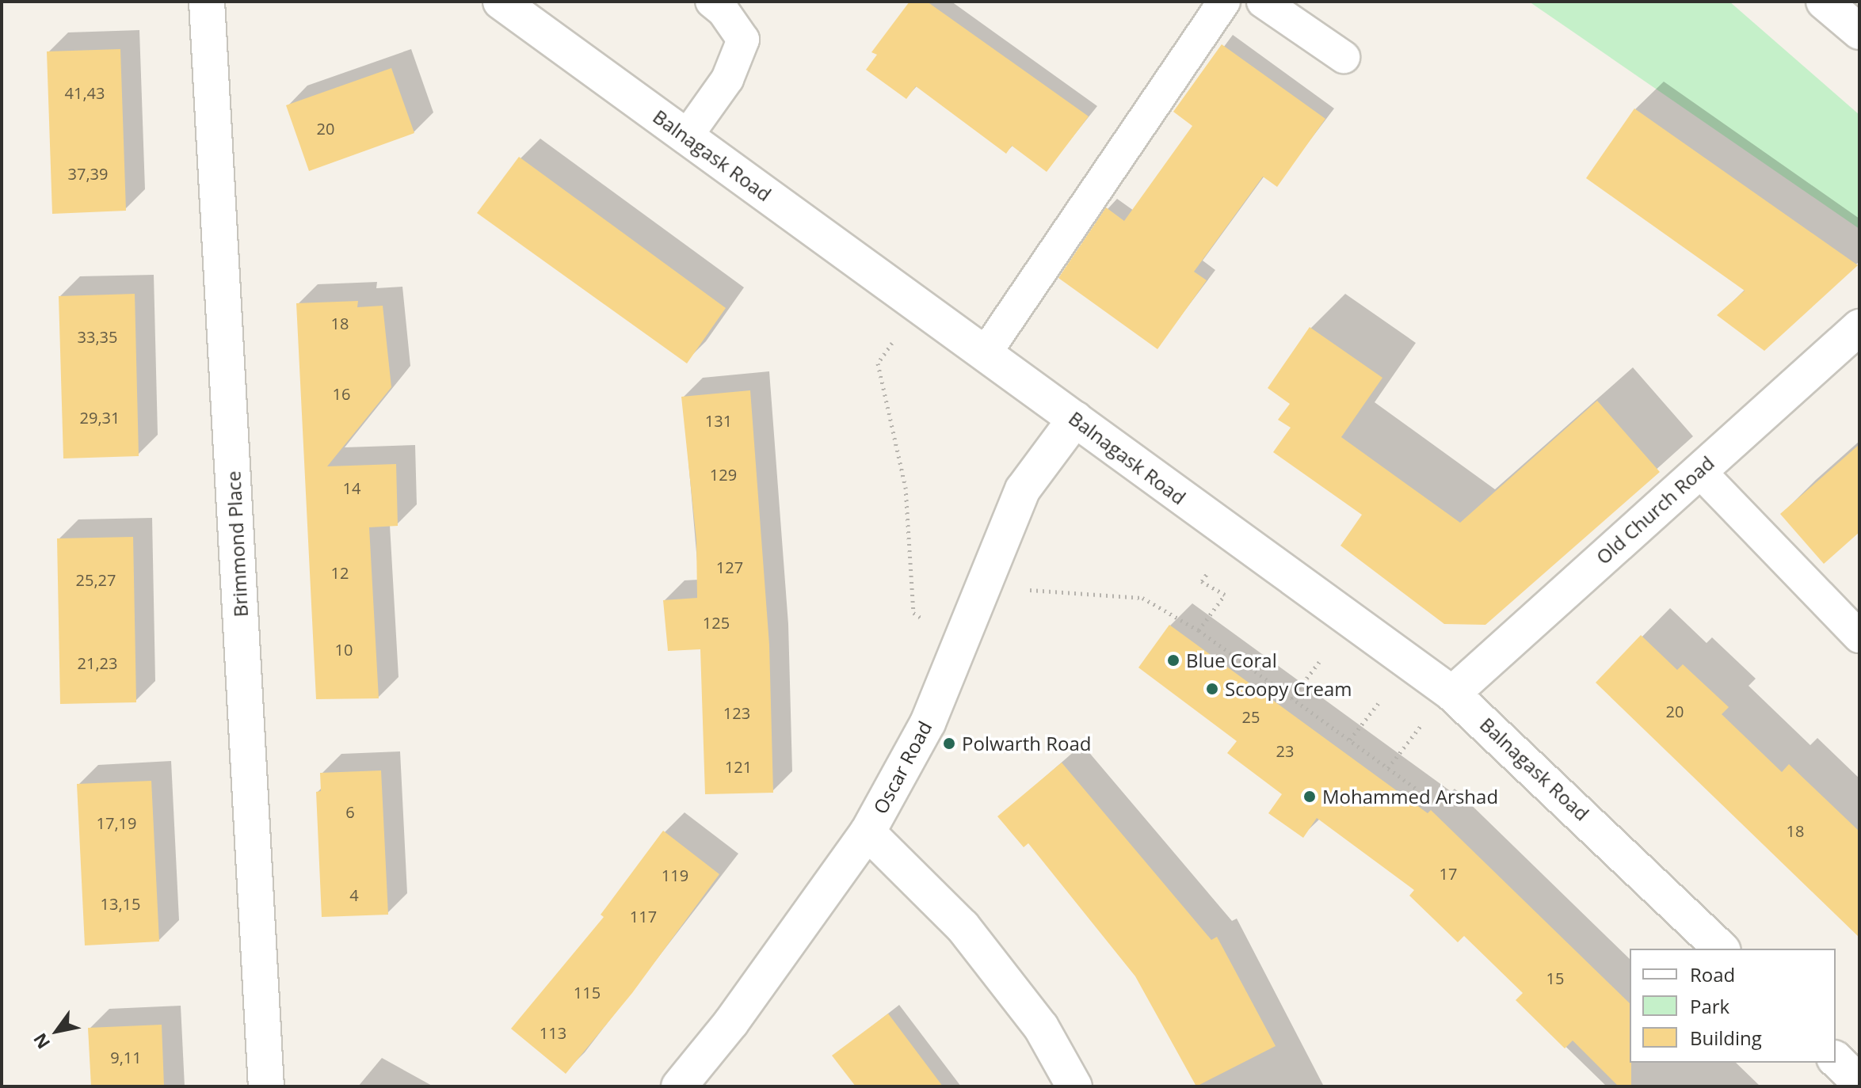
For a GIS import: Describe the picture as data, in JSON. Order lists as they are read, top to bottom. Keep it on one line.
{"streets":{"street":["Balnagask Road","Old Church Road","Brimmond Place","Oscar Road"]},"crossings":[["Balnagask Road","Old Church Road"],["Balnagask Road","Oscar Road"]],"places":["Blue Coral","Scoopy Cream","Polwarth Road","Mohammed Arshad"],"house_numbers":["41,43","20","37,39","18","33,35","16","29,31","131","129","14","127","12","25,27","125","10","21,23","20","123","25","23","121","6","17,19","18","17","119","4","13,15","117","15","115","113","9,11"],"legend":["Road","Park","Building"],"north":"bottom left"}
